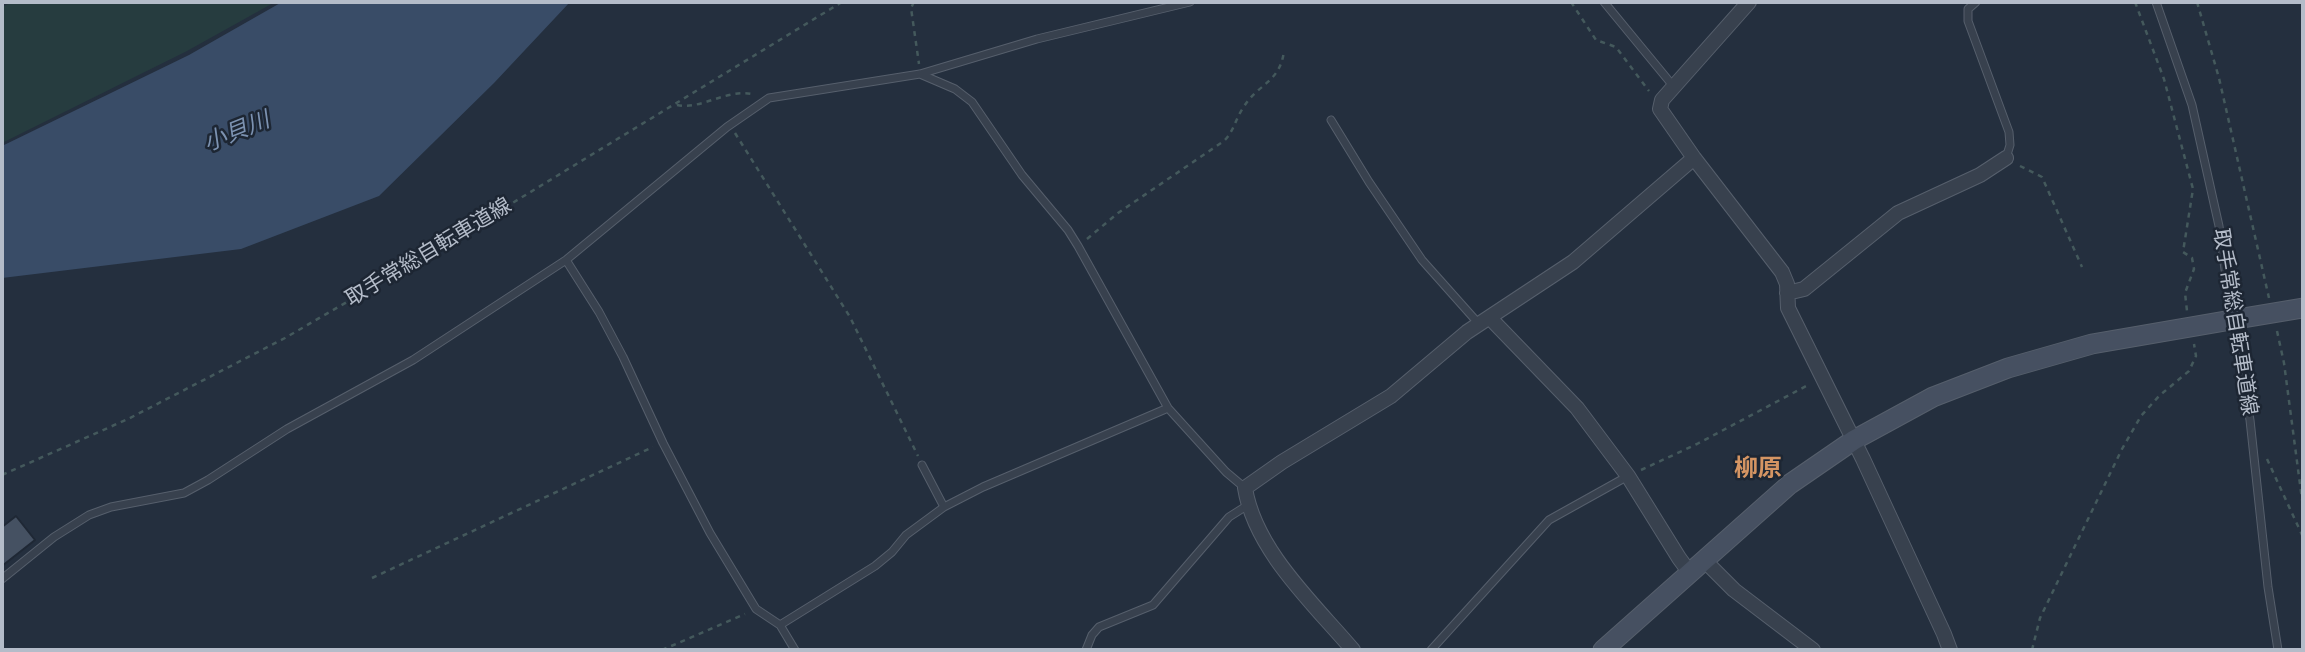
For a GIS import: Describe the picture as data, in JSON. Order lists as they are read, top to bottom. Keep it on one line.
{"streets":{"lane":["取手常総自転車道線"]},"districts":["柳原"],"water":["小貝川"]}
